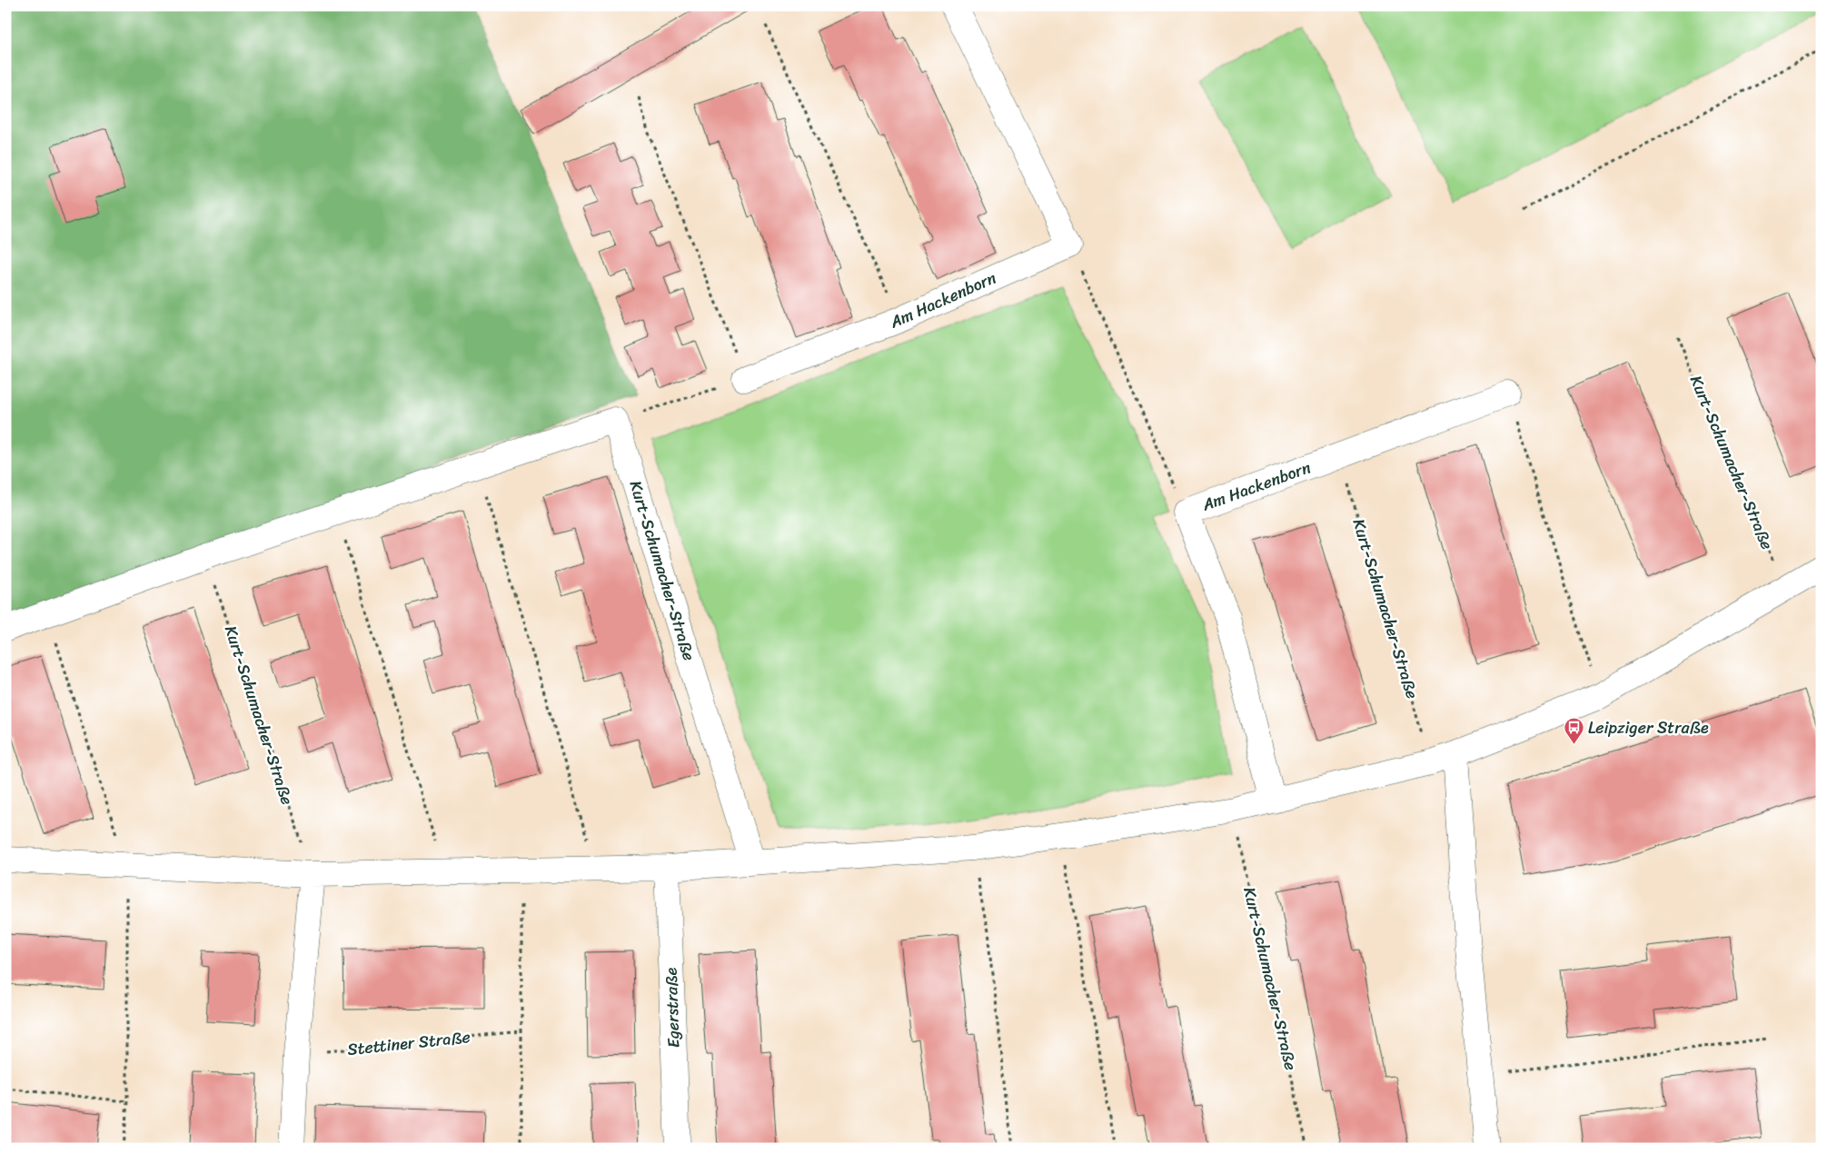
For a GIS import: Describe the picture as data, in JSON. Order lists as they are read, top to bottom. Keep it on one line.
{"streets":{"street":["Am Hackenborn","Kurt-Schumacher-Straße","Egerstraße"],"path":["Stettiner Straße"]},"crossings":[["Am Hackenborn","Kurt-Schumacher-Straße"]],"places":{"bus stop":["Leipziger Straße"]}}
